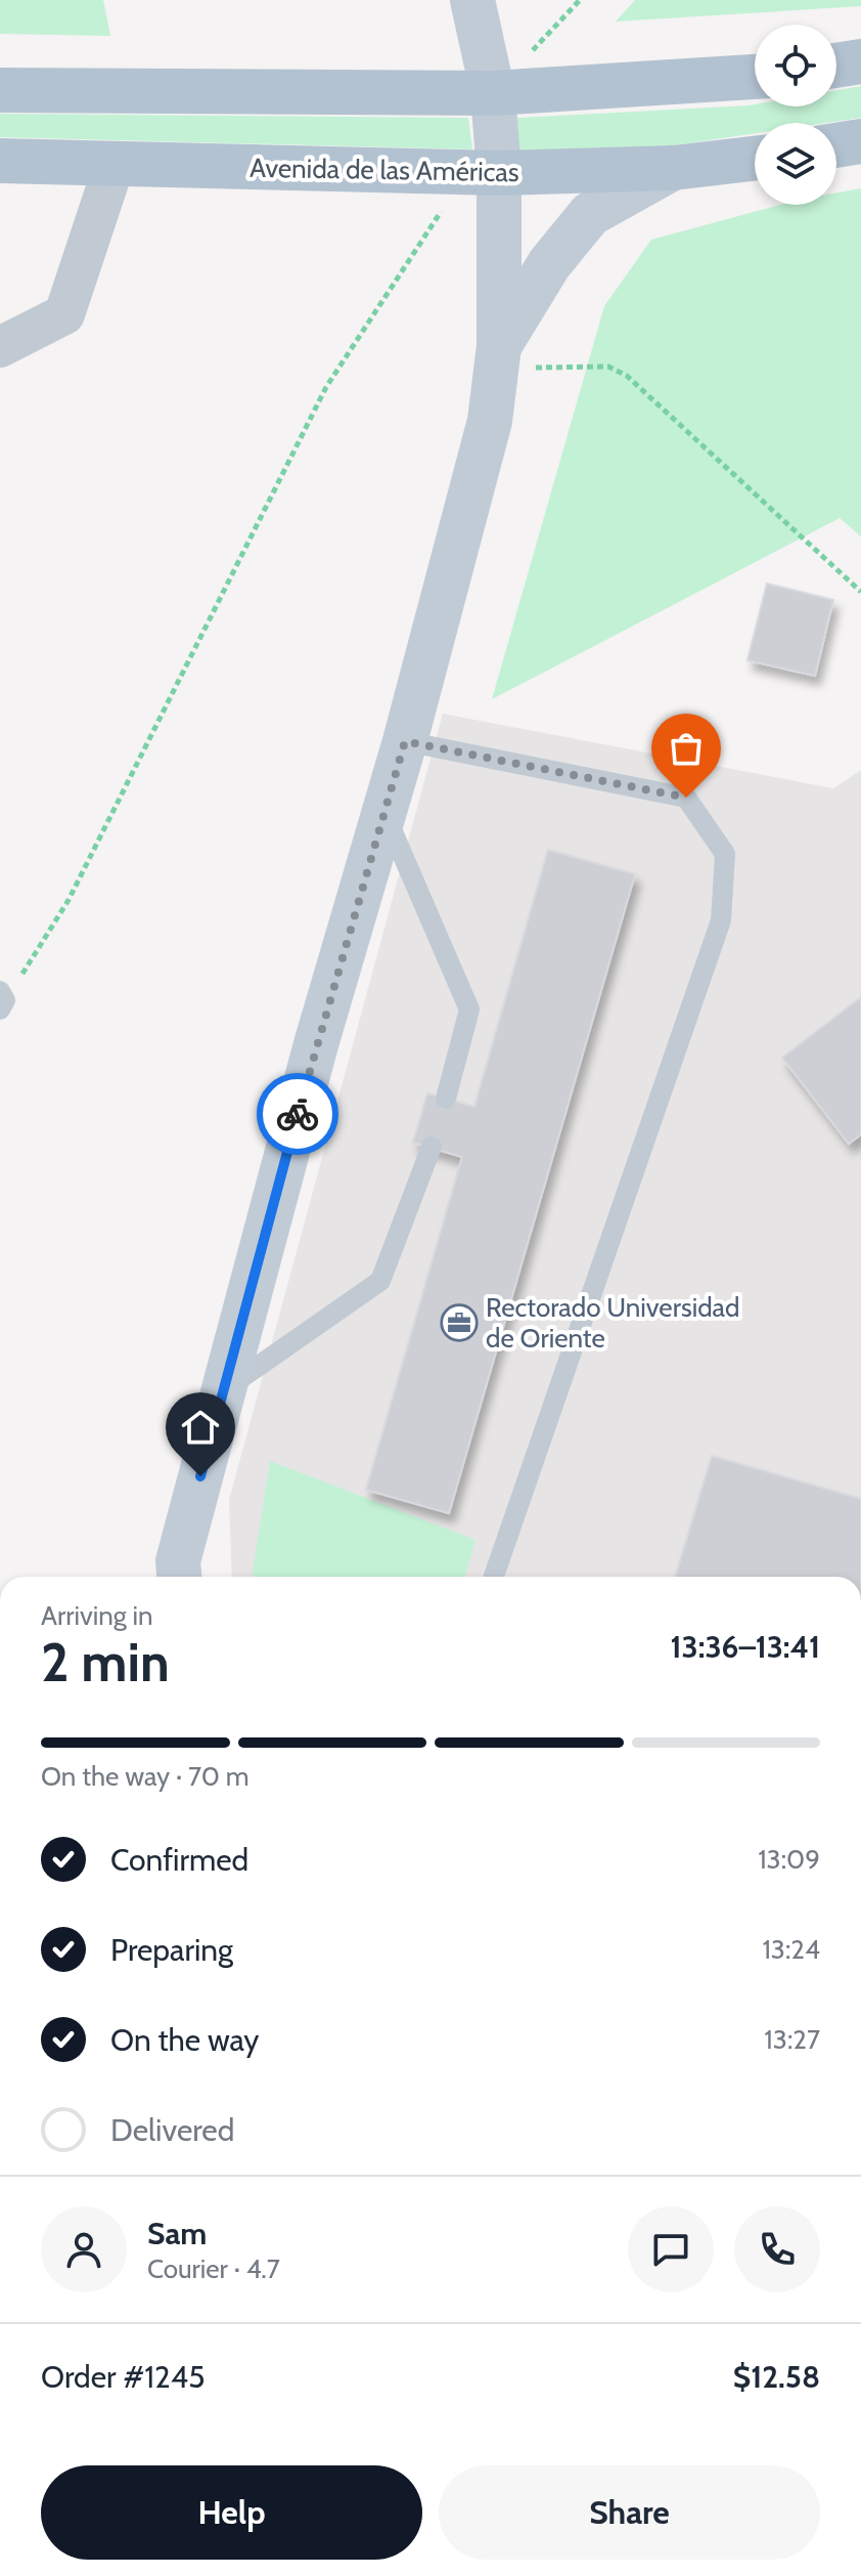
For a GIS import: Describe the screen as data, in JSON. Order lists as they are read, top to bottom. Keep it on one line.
{"streets":{"main road":["Avenida de las Américas"]},"places":{"office":["Rectorado Universidad de Oriente"]},"page":{"heading":["2 min","Arriving in","13:36–13:41"],"panel":["Sam","Courier · 4.7","Order #1245","$12.58"],"bar":"On the way · 70 m","list":[["Confirmed","13:09"],["Preparing","13:24"],["On the way","13:27"],"Delivered"],"buttons":["Help","Share"]}}
